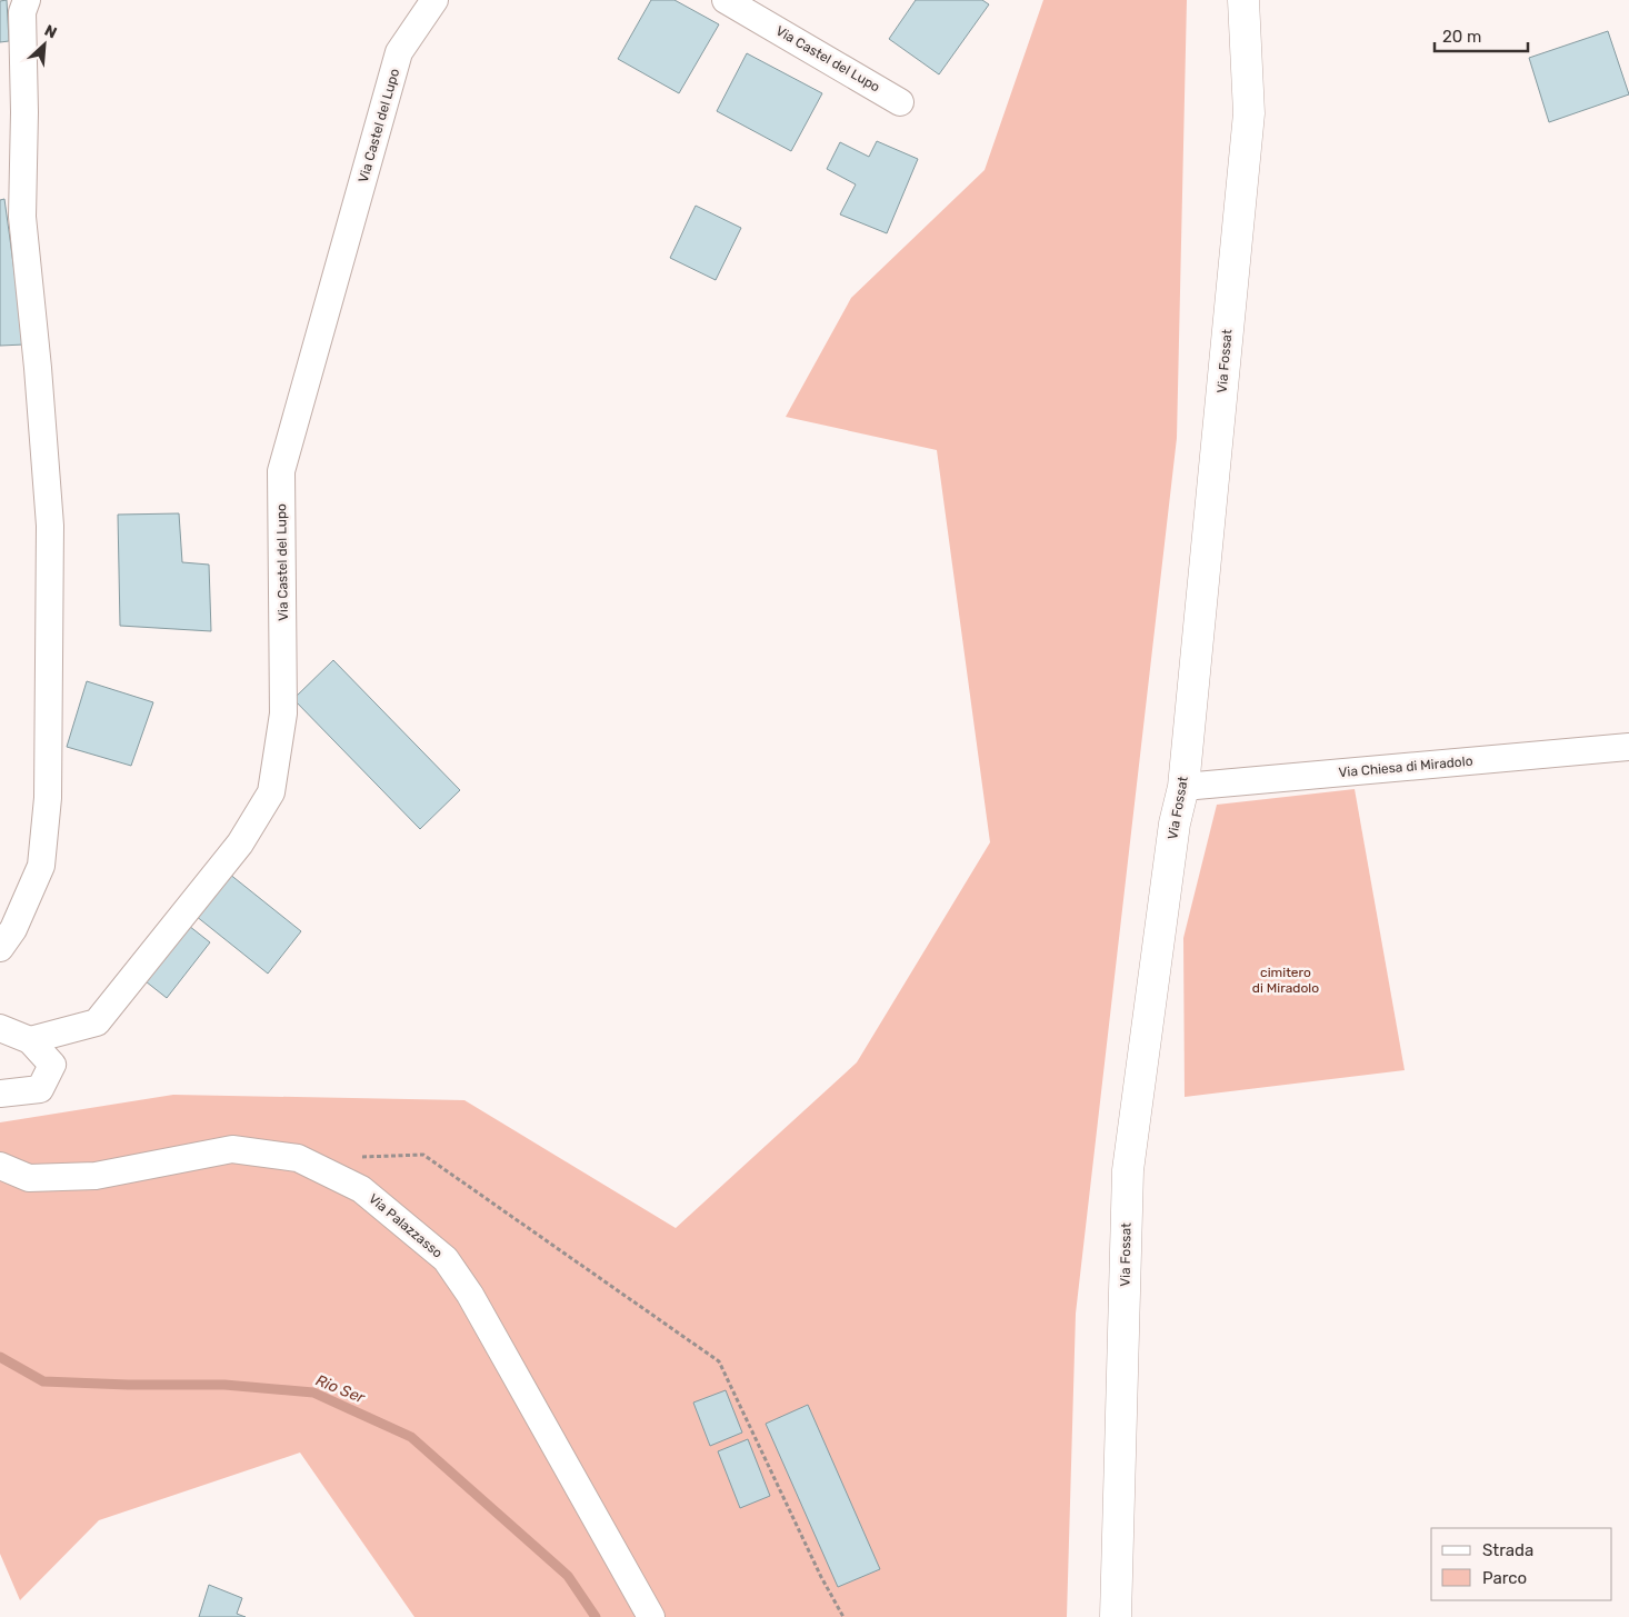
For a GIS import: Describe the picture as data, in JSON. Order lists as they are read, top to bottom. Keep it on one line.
{"streets":{"street":["Via Castel del Lupo","Via Fossat","Via Chiesa di Miradolo","Via Palazzasso"]},"crossings":[["Via Fossat","Via Chiesa di Miradolo"]],"water":["Rio Ser"],"parks":["cimitero di Miradolo"],"legend":["Strada","Parco"],"scale_bar":"20 m","north":"top right"}
